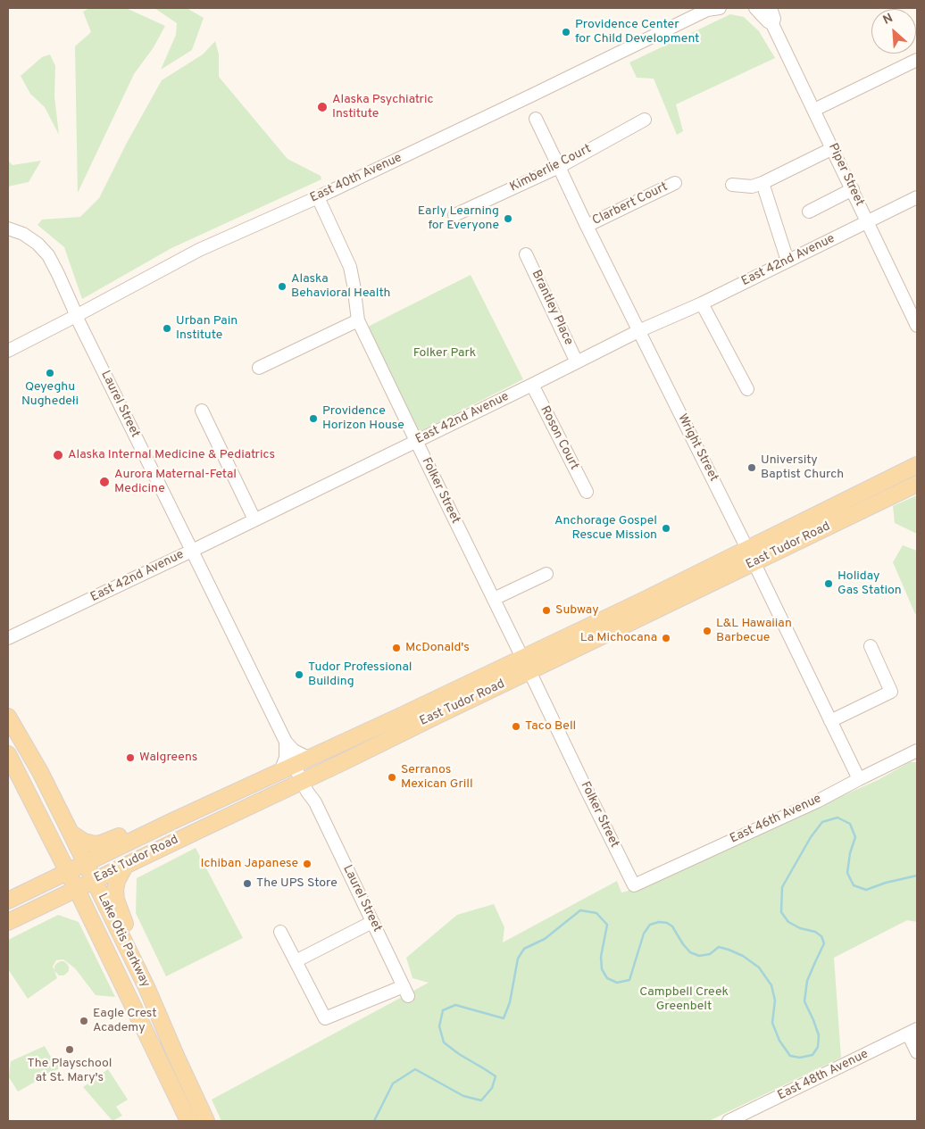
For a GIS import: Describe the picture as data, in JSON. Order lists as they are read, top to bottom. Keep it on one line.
{"streets":{"main road":["East Tudor Road","Lake Otis Parkway"],"street":["Kimberlie Court","Piper Street","East 40th Avenue","Clarbert Court","East 42nd Avenue","Brantley Place","Laurel Street","Roson Court","Wright Street","Folker Street","East 46th Avenue","East 48th Avenue"]},"crossings":[["Kimberlie Court","Wright Street"],["Piper Street","East 42nd Avenue"],["East 40th Avenue","Laurel Street"],["East 40th Avenue","Folker Street"],["Clarbert Court","Wright Street"],["East 42nd Avenue","Brantley Place"],["East 42nd Avenue","Laurel Street"],["East 42nd Avenue","Roson Court"],["East 42nd Avenue","Wright Street"],["East 42nd Avenue","Folker Street"],["Laurel Street","East Tudor Road"],["Wright Street","East Tudor Road"],["Wright Street","East 46th Avenue"],["Folker Street","East Tudor Road"],["Folker Street","East 46th Avenue"],["East Tudor Road","Lake Otis Parkway"]],"parks":["Folker Park","Campbell Creek Greenbelt"],"places":["Providence Center for Child Development","Alaska Psychiatric Institute","Early Learning for Everyone","Alaska Behavioral Health","Urban Pain Institute","Qeyeghu Nughedełi","Providence Horizon House","Alaska Internal Medicine & Pediatrics","University Baptist Church","Aurora Maternal-Fetal Medicine","Anchorage Gospel Rescue Mission","Holiday Gas Station","Subway","L&L Hawaiian Barbecue","La Michocana","McDonald's","Tudor Professional Building","Taco Bell","Walgreens","Serranos Mexican Grill","Ichiban Japanese","The UPS Store","Eagle Crest Academy","The Playschool at St. Mary's"],"north":"top left"}
